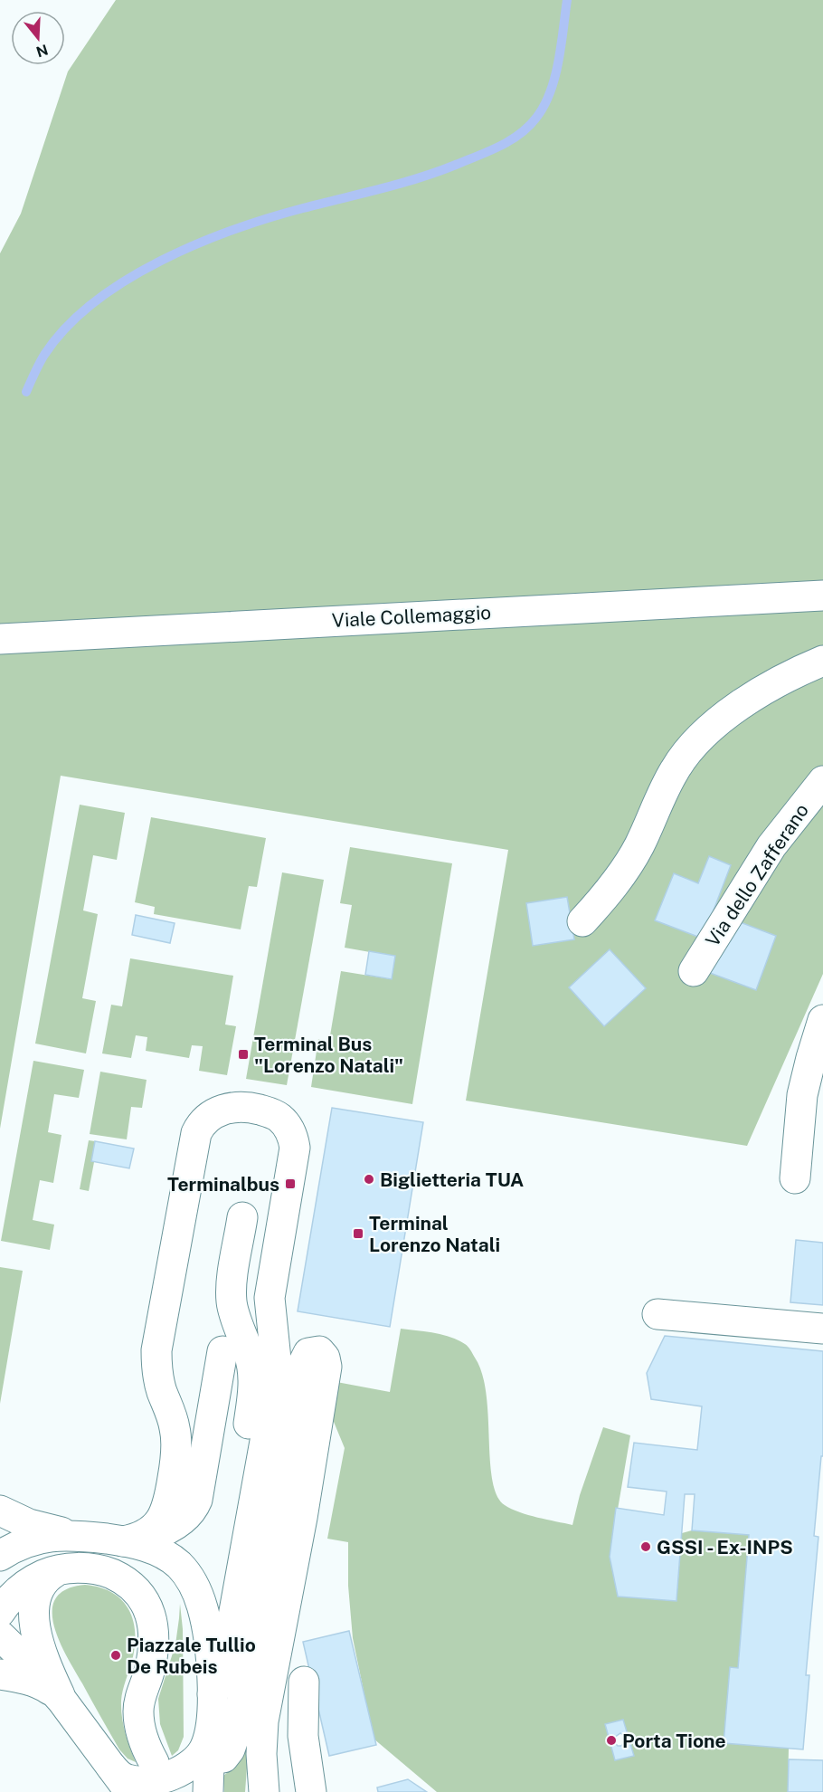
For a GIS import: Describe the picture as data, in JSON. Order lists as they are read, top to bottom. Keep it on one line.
{"streets":{"main road":["Viale Collemaggio","Via dello Zafferano"]},"places":{"transit":["Terminal Bus \"Lorenzo Natali\"","Terminalbus","Terminal Lorenzo Natali"],"other":["Biglietteria TUA","GSSI - Ex-INPS","Piazzale Tullio De Rubeis","Porta Tione"]},"north":"bottom"}
